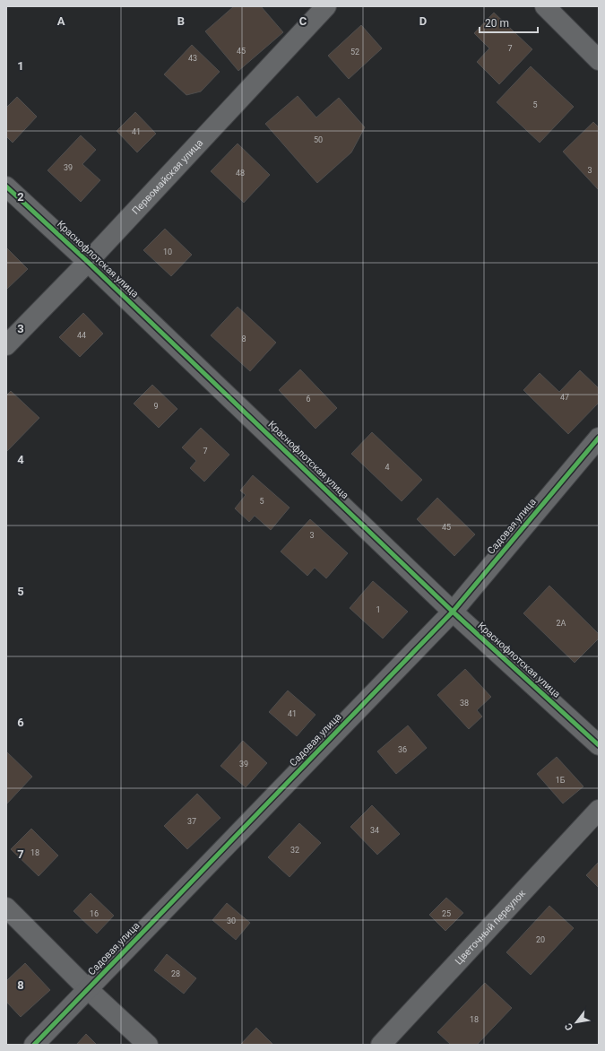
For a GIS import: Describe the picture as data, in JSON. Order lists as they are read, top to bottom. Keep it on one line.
{"streets":{"street":["Первомайская улица","Краснофлотская улица","Садовая улица","Цветочный переулок"]},"crossings":[["Первомайская улица","Краснофлотская улица"],["Краснофлотская улица","Садовая улица"]],"house_numbers":["7","45","52","43","5","41","50","39","3","48","10","44","8","47","6","9","7","4","5","45","3","1","2А","38","41","36","39","1Б","37","34","32","18","16","25","30","20","28","18"],"scale_bar":"20 m","north":"bottom left","grid":{"columns":["A","B","C","D"],"rows":["1","2","3","4","5","6","7","8"]}}
